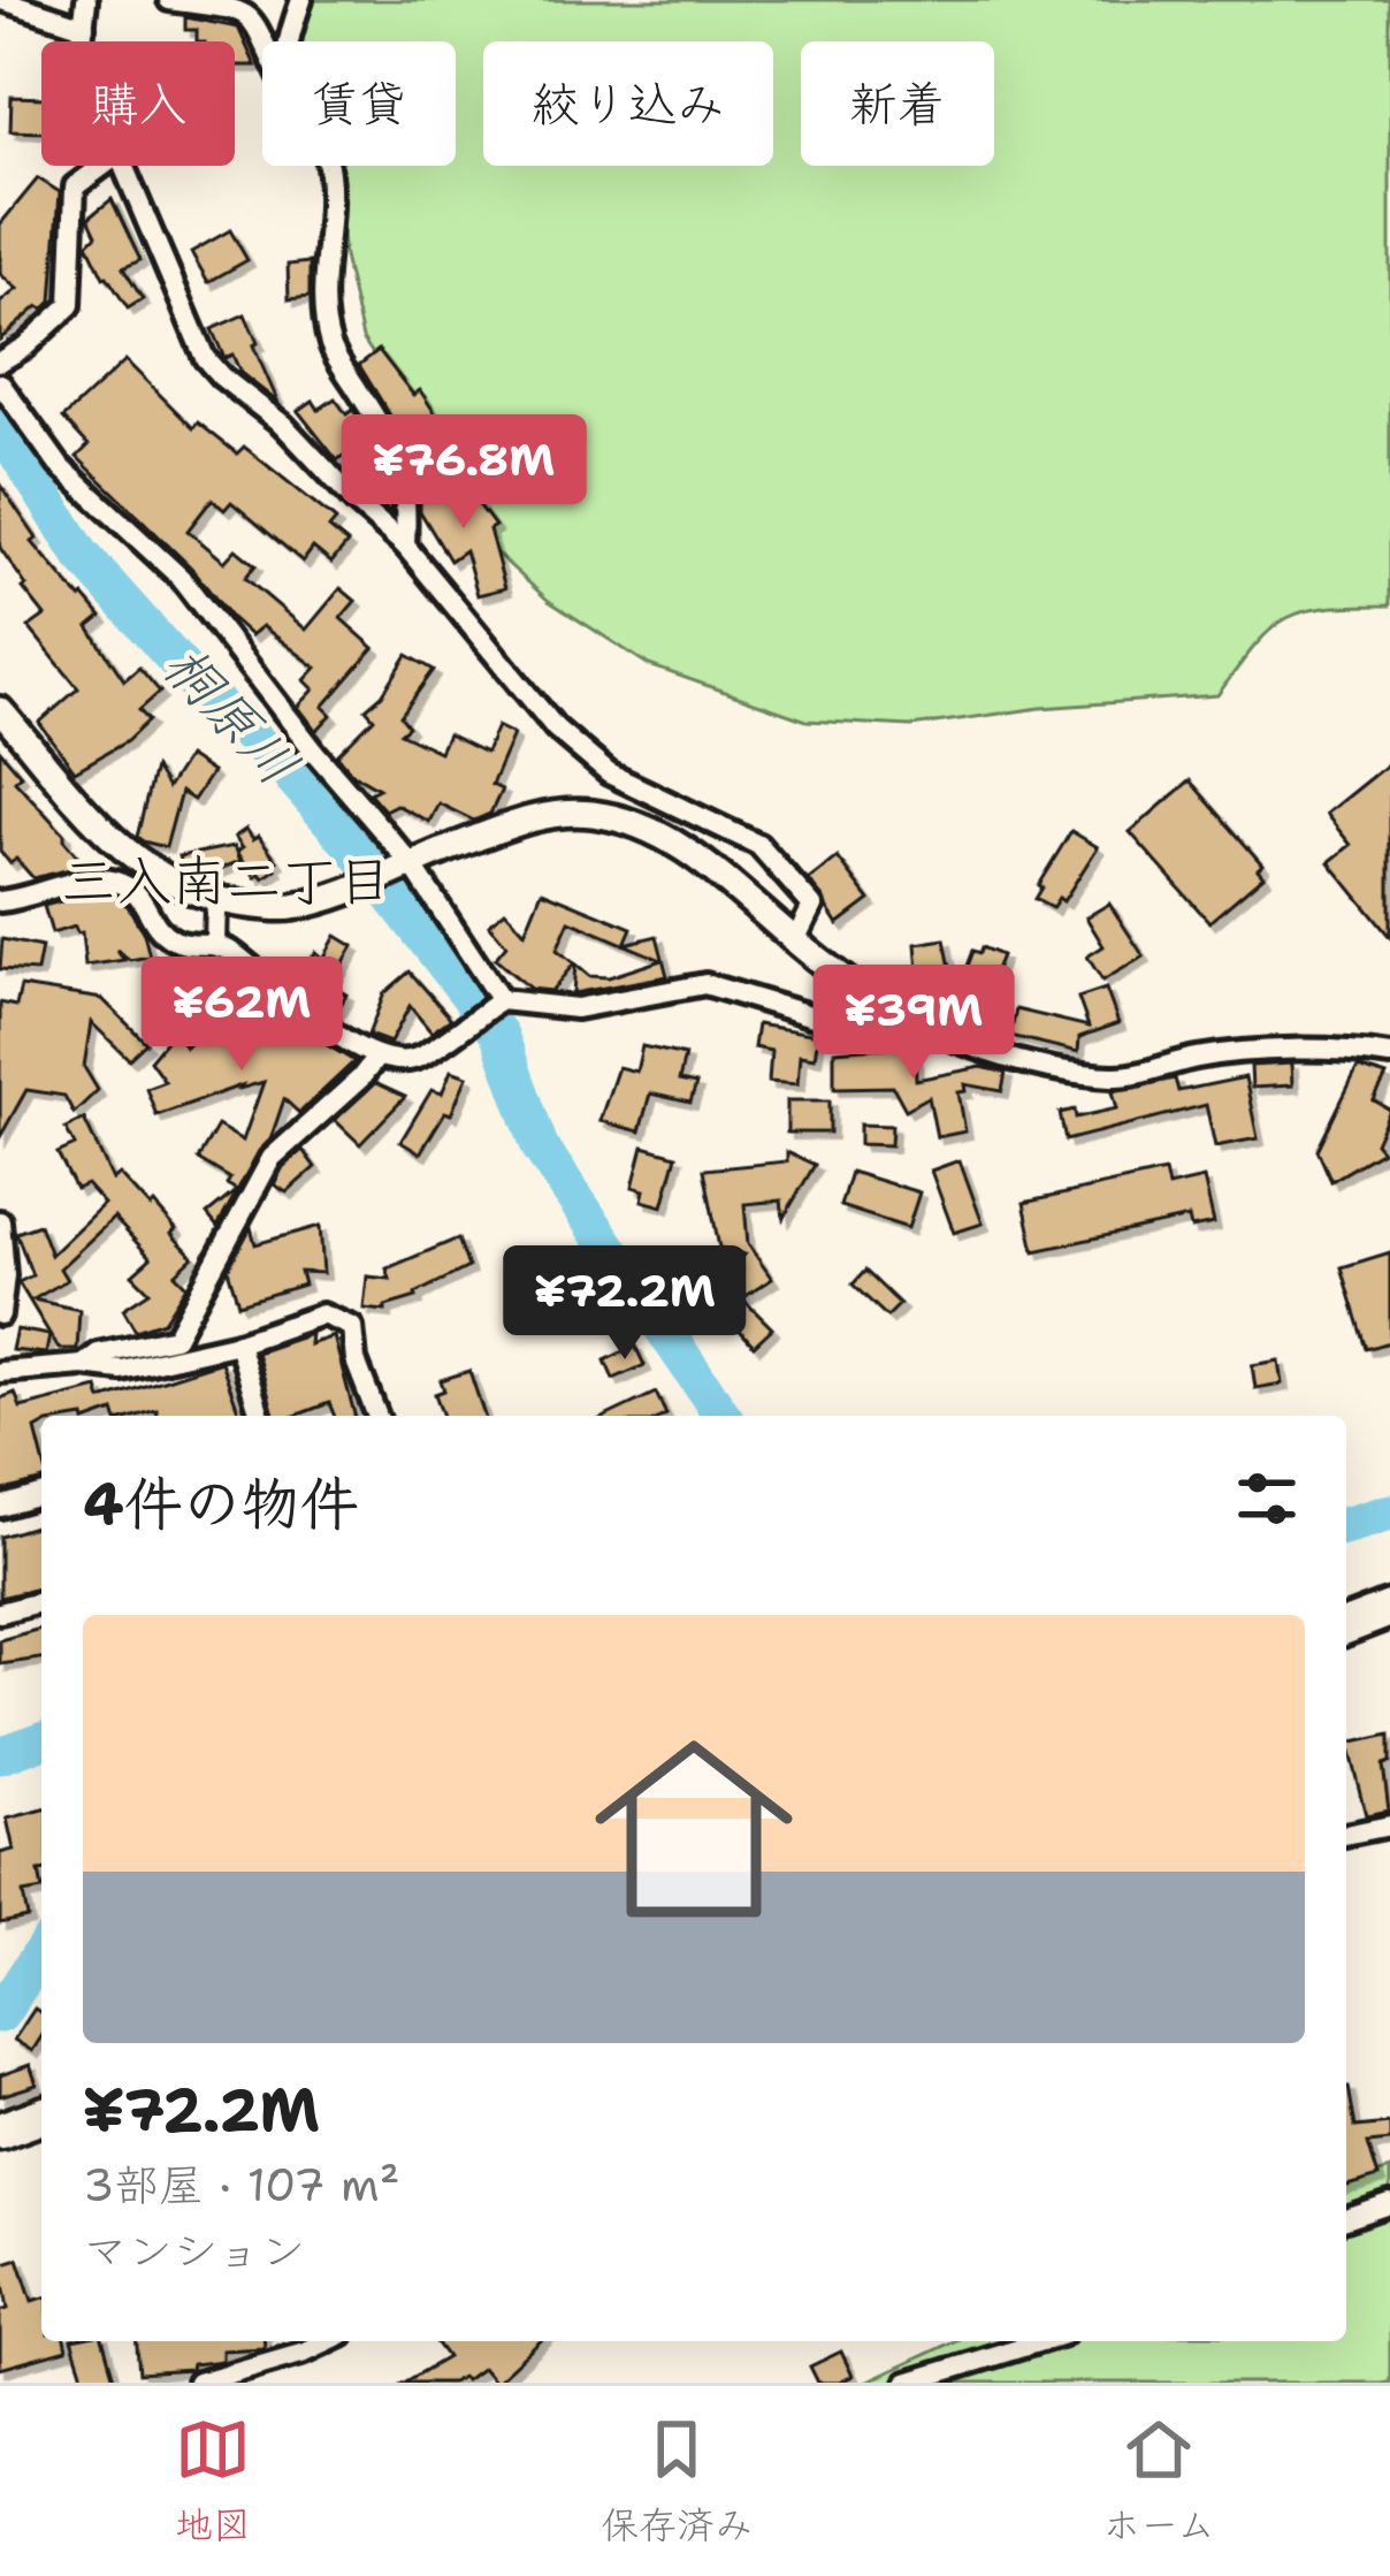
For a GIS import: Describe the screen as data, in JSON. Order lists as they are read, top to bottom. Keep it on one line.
{"districts":["三入南二丁目"],"water":["桐原川"],"page":{"chip":["購入","賃貸","絞り込み","新着"],"price":["¥76.8M","¥62M","¥39M","¥72.2M"],"heading":"4件の物件","list":[{"name":"¥72.2M","note":"3部屋 · 107 m² · マンション"}],"tabs":["地図","保存済み","ホーム"]}}
